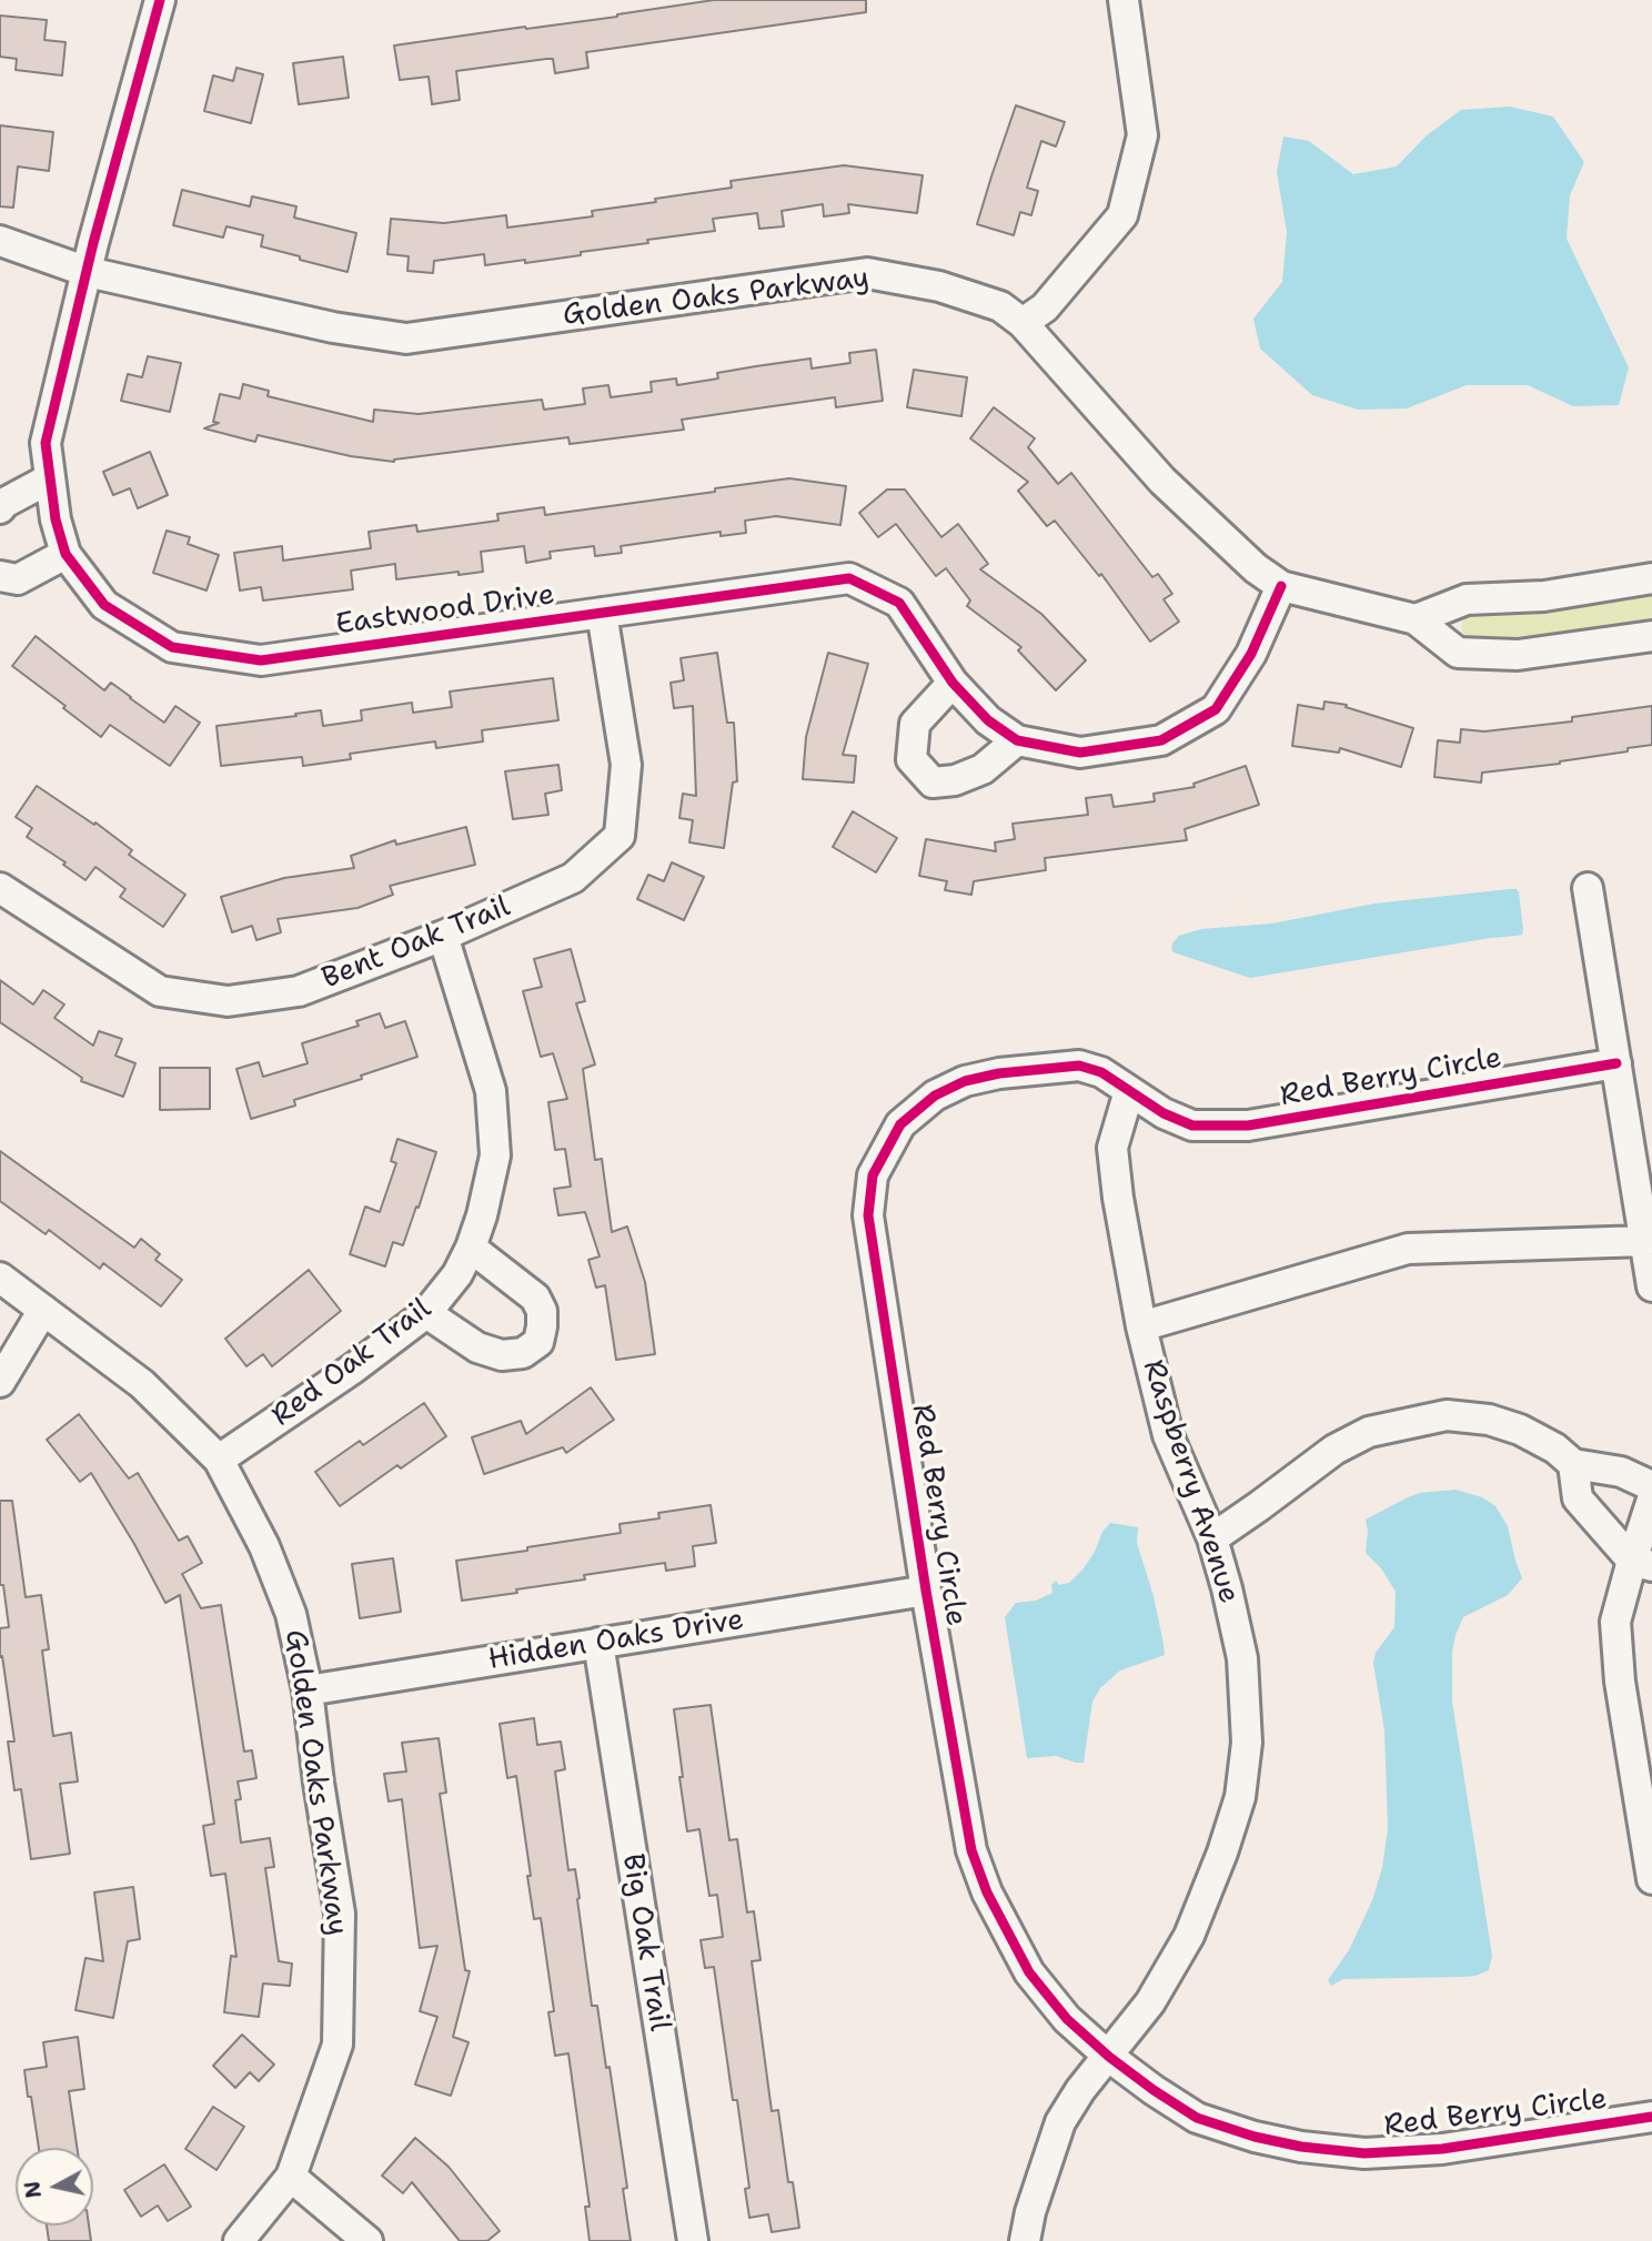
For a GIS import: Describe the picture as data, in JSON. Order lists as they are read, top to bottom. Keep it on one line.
{"streets":{"street":["Golden Oaks Parkway","Eastwood Drive","Bent Oak Trail","Red Berry Circle","Red Oak Trail","Raspberry Avenue","Hidden Oaks Drive","Big Oak Trail"]},"crossings":[["Golden Oaks Parkway","Eastwood Drive"],["Golden Oaks Parkway","Red Oak Trail"],["Golden Oaks Parkway","Hidden Oaks Drive"],["Eastwood Drive","Bent Oak Trail"],["Bent Oak Trail","Red Oak Trail"],["Red Berry Circle","Raspberry Avenue"],["Red Berry Circle","Hidden Oaks Drive"],["Hidden Oaks Drive","Big Oak Trail"]],"north":"left"}
